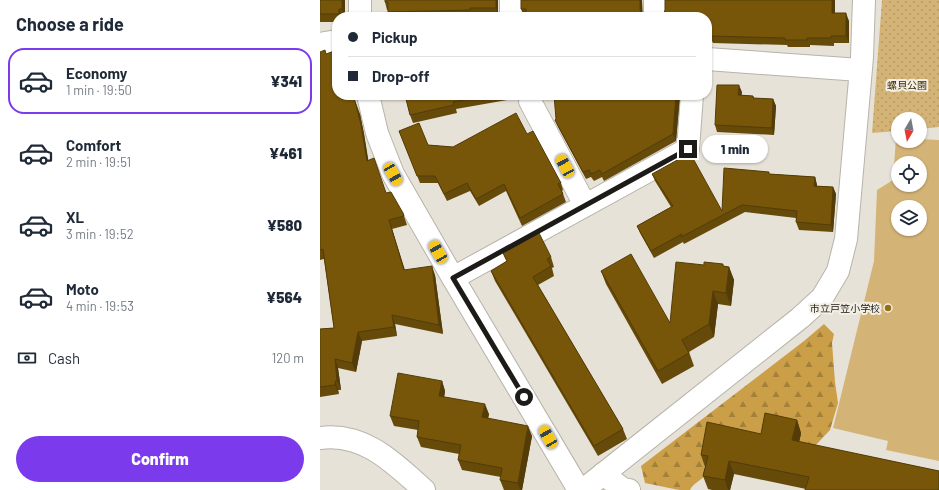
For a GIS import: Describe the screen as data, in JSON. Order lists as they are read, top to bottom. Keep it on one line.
{"parks":["螺貝公園"],"places":["市立戸笠小学校"],"north":"bottom","page":{"heading":"Choose a ride","banner":["Pickup","Drop-off"],"list":[{"name":"Economy","note":"1 min · 19:50","value":"¥341"},{"name":"Comfort","note":"2 min · 19:51","value":"¥461"},{"name":"XL","note":"3 min · 19:52","value":"¥580"},{"name":"Moto","note":"4 min · 19:53","value":"¥564"}],"bubble":"1 min","pay":["Cash","120 m"],"buttons":"Confirm"}}
